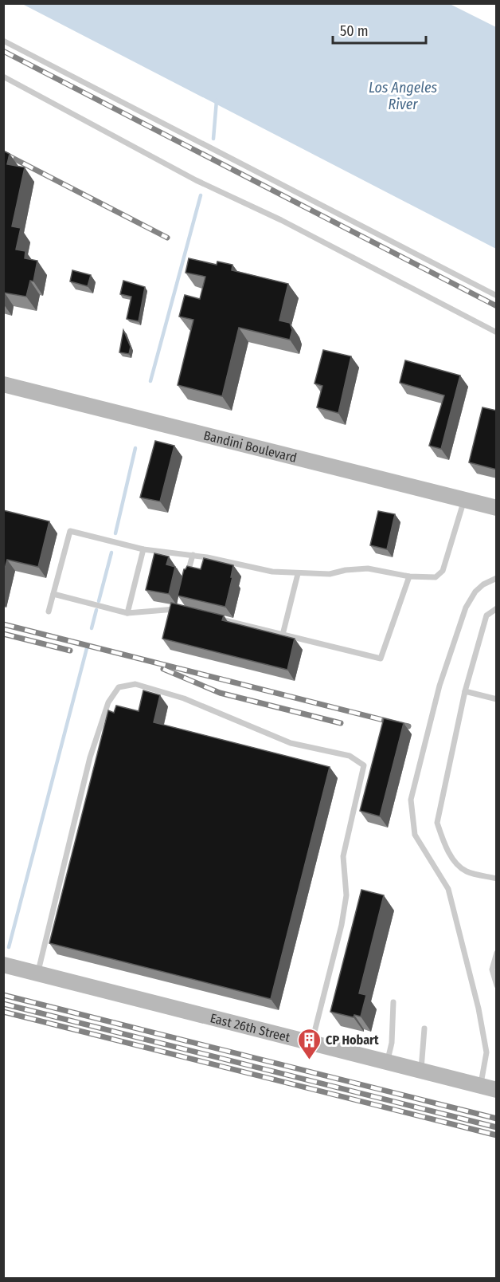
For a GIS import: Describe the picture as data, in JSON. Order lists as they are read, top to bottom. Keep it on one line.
{"streets":{"street":["Bandini Boulevard","East 26th Street"]},"water":["Los Angeles River"],"places":{"building":["CP Hobart"]},"scale_bar":"50 m"}
